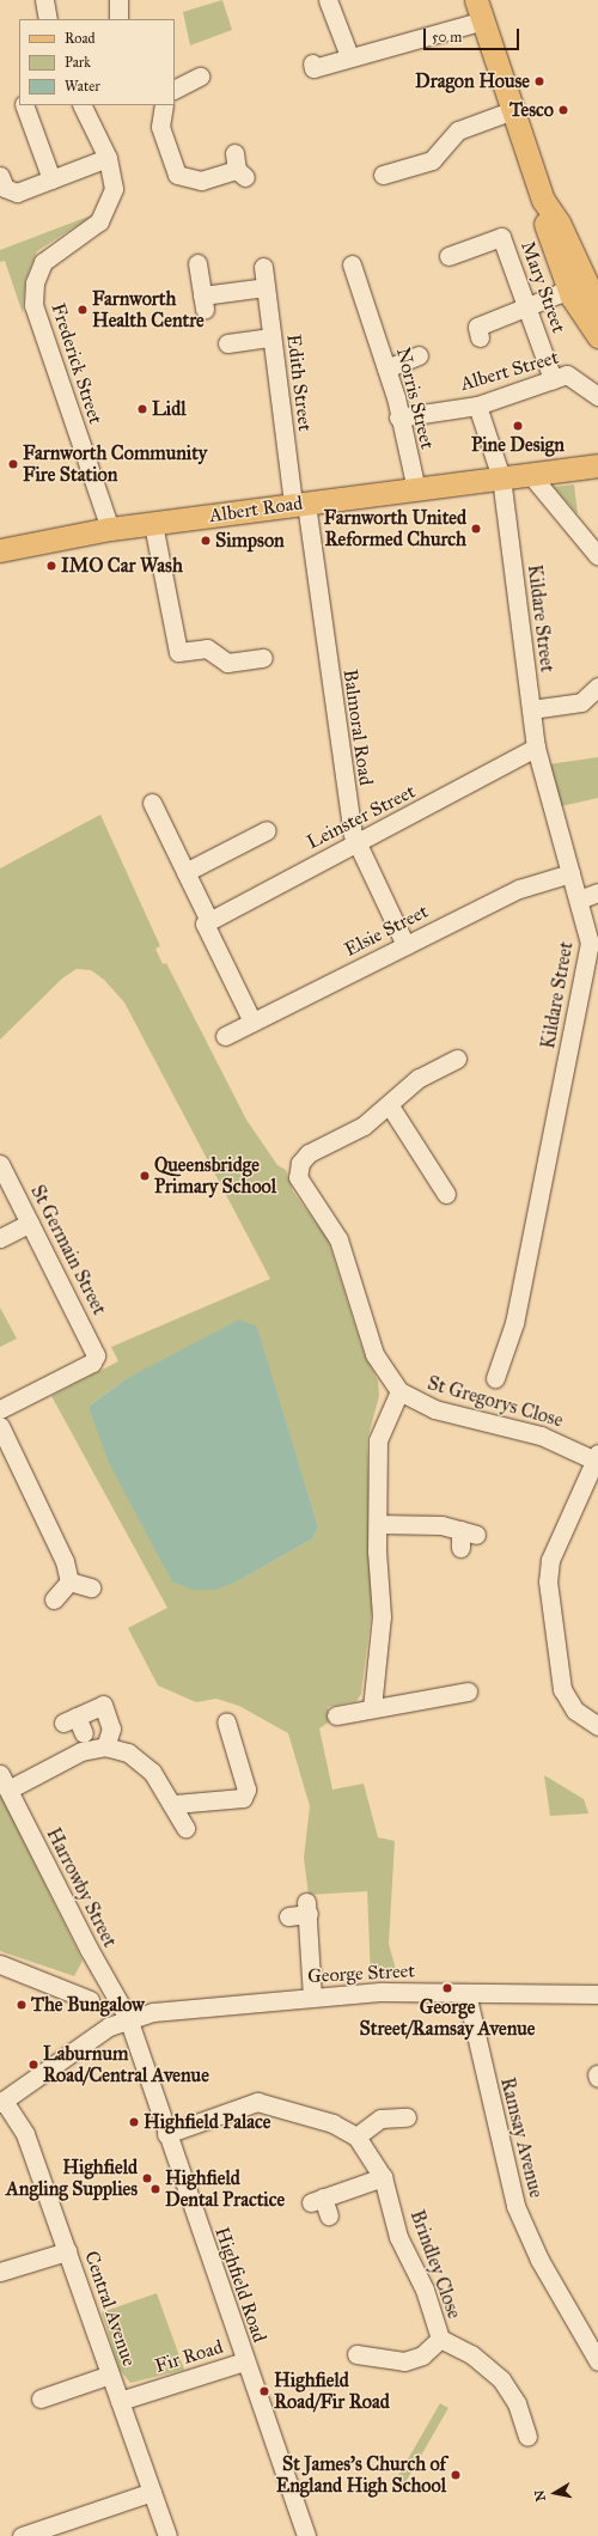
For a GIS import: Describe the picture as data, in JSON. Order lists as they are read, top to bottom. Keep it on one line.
{"streets":{"main road":["Albert Road"],"street":["Mary Street","Frederick Street","Albert Street","Edith Street","Norris Street","Kildare Street","Balmoral Road","Leinster Street","Elsie Street","St Germain Street","St Gregorys Close","Harrowby Street","George Street","Ramsay Avenue","Brindley Close","Highfield Road","Central Avenue","Fir Road"]},"crossings":[["Mary Street","Albert Street"],["Frederick Street","Albert Road"],["Albert Street","Norris Street"],["Albert Street","Kildare Street"],["Edith Street","Albert Road"],["Edith Street","Balmoral Road"],["Norris Street","Albert Road"],["Albert Road","Kildare Street"],["Albert Road","Balmoral Road"],["Kildare Street","Leinster Street"],["Kildare Street","Elsie Street"],["Balmoral Road","Leinster Street"],["Balmoral Road","Elsie Street"],["Harrowby Street","George Street"],["Harrowby Street","Highfield Road"],["George Street","Ramsay Avenue"],["George Street","Highfield Road"],["George Street","Central Avenue"],["Highfield Road","Fir Road"],["Central Avenue","Fir Road"]],"places":["Dragon House","Tesco","Farnworth Health Centre","Lidl","Pine Design","Farnworth Community Fire Station","Farnworth United Reformed Church","Simpson","IMO Car Wash","Queensbridge Primary School","George Street/Ramsay Avenue","The Bungalow","Laburnum Road/Central Avenue","Highfield Palace","Highfield Angling Supplies","Highfield Dental Practice","Highfield Road/Fir Road","St James's Church of England High School"],"legend":["Road","Park","Water"],"scale_bar":"50 m","north":"left"}
